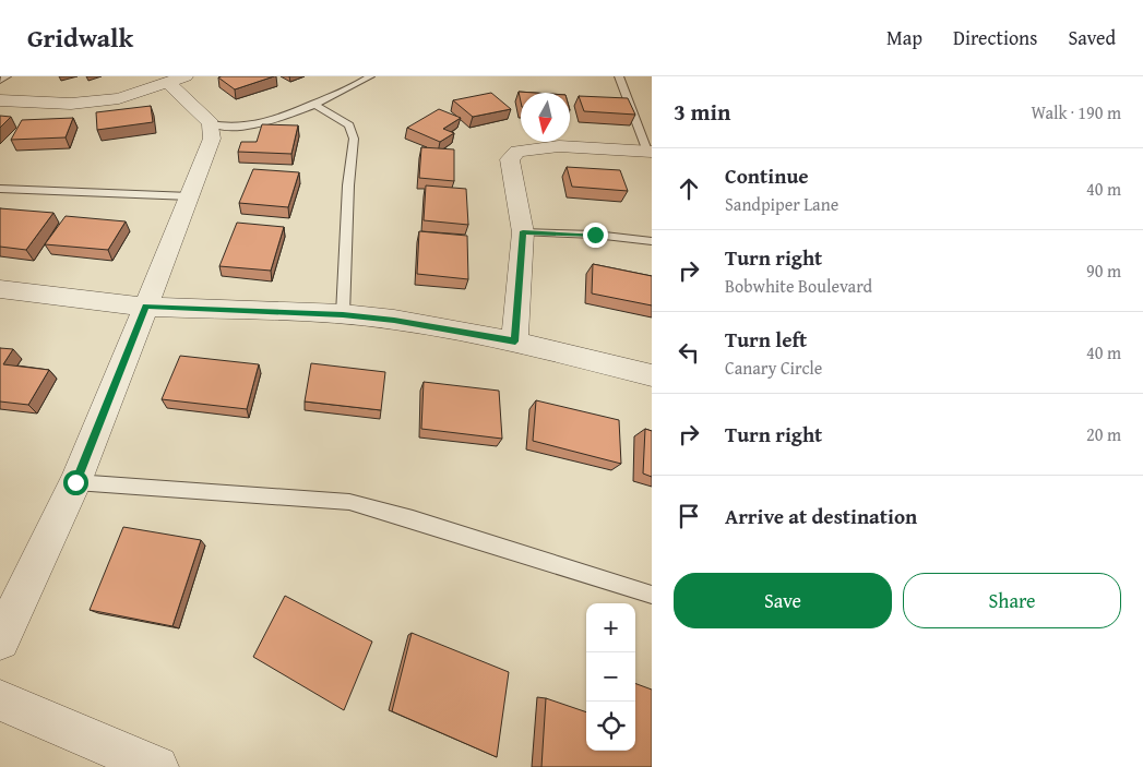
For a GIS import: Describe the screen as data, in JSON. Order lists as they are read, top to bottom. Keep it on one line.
{"north":"bottom","page":{"header":"Gridwalk","nav":["Map","Directions","Saved"],"heading":["3 min","Walk · 190 m"],"list":[["Continue","Sandpiper Lane","40 m"],["Turn right","Bobwhite Boulevard","90 m"],["Turn left","Canary Circle","40 m"],["Turn right","20 m"],"Arrive at destination"],"buttons":["Save","Share"],"map_buttons":["+","−"]}}
